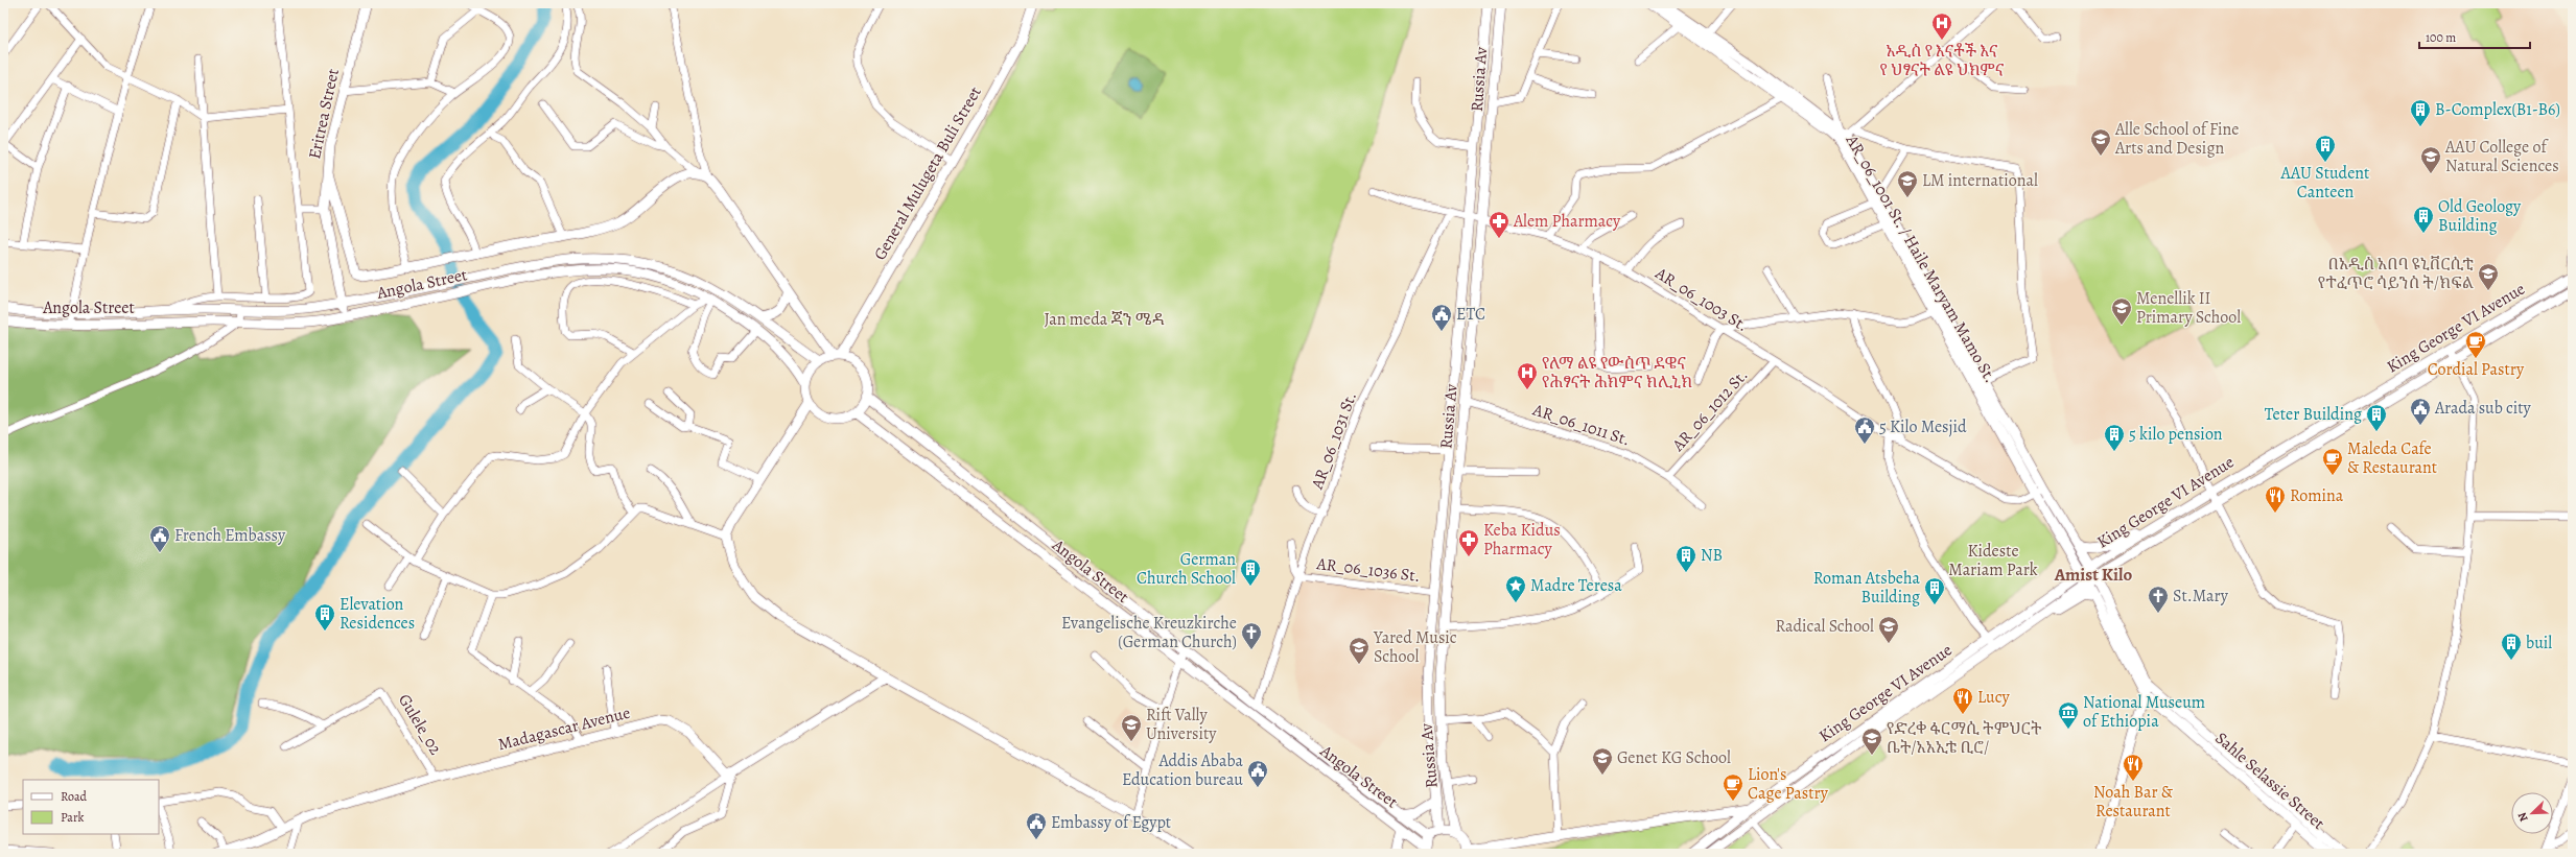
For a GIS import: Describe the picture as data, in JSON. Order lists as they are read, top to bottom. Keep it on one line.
{"streets":{"main road":["Russia Av","Eritrea Street","General Mulugeta Buli Street","AR_06_1001 St. / Haile Maryam Mamo St.","Angola Street","King George VI Avenue","Madagascar Avenue","Sahle Selassie Street"],"street":["AR_06_1003 St.","AR_06_1012 St.","AR_06_1011 St.","AR_06_1031 St.","AR_06_1036 St.","Gulele_02"]},"crossings":[["Russia Av","AR_06_1003 St."],["Russia Av","AR_06_1011 St."],["Russia Av","AR_06_1036 St."],["General Mulugeta Buli Street","Angola Street"],["AR_06_1001 St. / Haile Maryam Mamo St.","AR_06_1003 St."],["AR_06_1001 St. / Haile Maryam Mamo St.","King George VI Avenue"],["AR_06_1001 St. / Haile Maryam Mamo St.","Sahle Selassie Street"],["AR_06_1003 St.","AR_06_1012 St."],["King George VI Avenue","Sahle Selassie Street"],["AR_06_1012 St.","AR_06_1011 St."],["AR_06_1031 St.","AR_06_1036 St."],["Gulele_02","Madagascar Avenue"]],"districts":["Amist Kilo"],"parks":["Jan meda ጃን ሜዳ","Kideste Mariam Park"],"places":{"hospital":["አዲስ የ እናቶች እና የ ህፃናት ልዩ ህክምና","የለማ ልዩ የውስጥ ደዌና የሕፃናት ሕክምና ክሊኒክ"],"building":["B-Complex(B1-B6)","AAU Student Canteen","Old Geology Building","Teter Building","5 kilo pension","NB","German Church School","Roman Atsbeha Building","Elevation Residences","buil"],"school or university":["Alle School of Fine Arts and Design","AAU College of Natural Sciences","LM international","በአዲስ አበባ ዩኒቨርሲቲ የተፈጥሮ ሳይንስ ት/ክፍል","Menellik II Primary School","Radical School","Yared Music School","Rift Vally University","የድረቀ ፋርማሲ ትምህርት ቤት/አአኢቴ ቢሮ/","Genet KG School"],"pharmacy":["Alem Pharmacy","Keba Kidus Pharmacy"],"public building":["ETC","Arada sub city","5 Kilo Mesjid","French Embassy","Addis Ababa Education bureau","Embassy of Egypt"],"cafe":["Cordial Pastry","Maleda Cafe & Restaurant","Lion's Cage Pastry"],"restaurant":["Romina","Lucy","Noah Bar & Restaurant"],"place":["Madre Teresa"],"church":["St.Mary","Evangelische Kreuzkirche (German Church)"],"museum":["National Museum of Ethiopia"]},"legend":["Road","Park"],"scale_bar":"100 m","north":"bottom left"}
